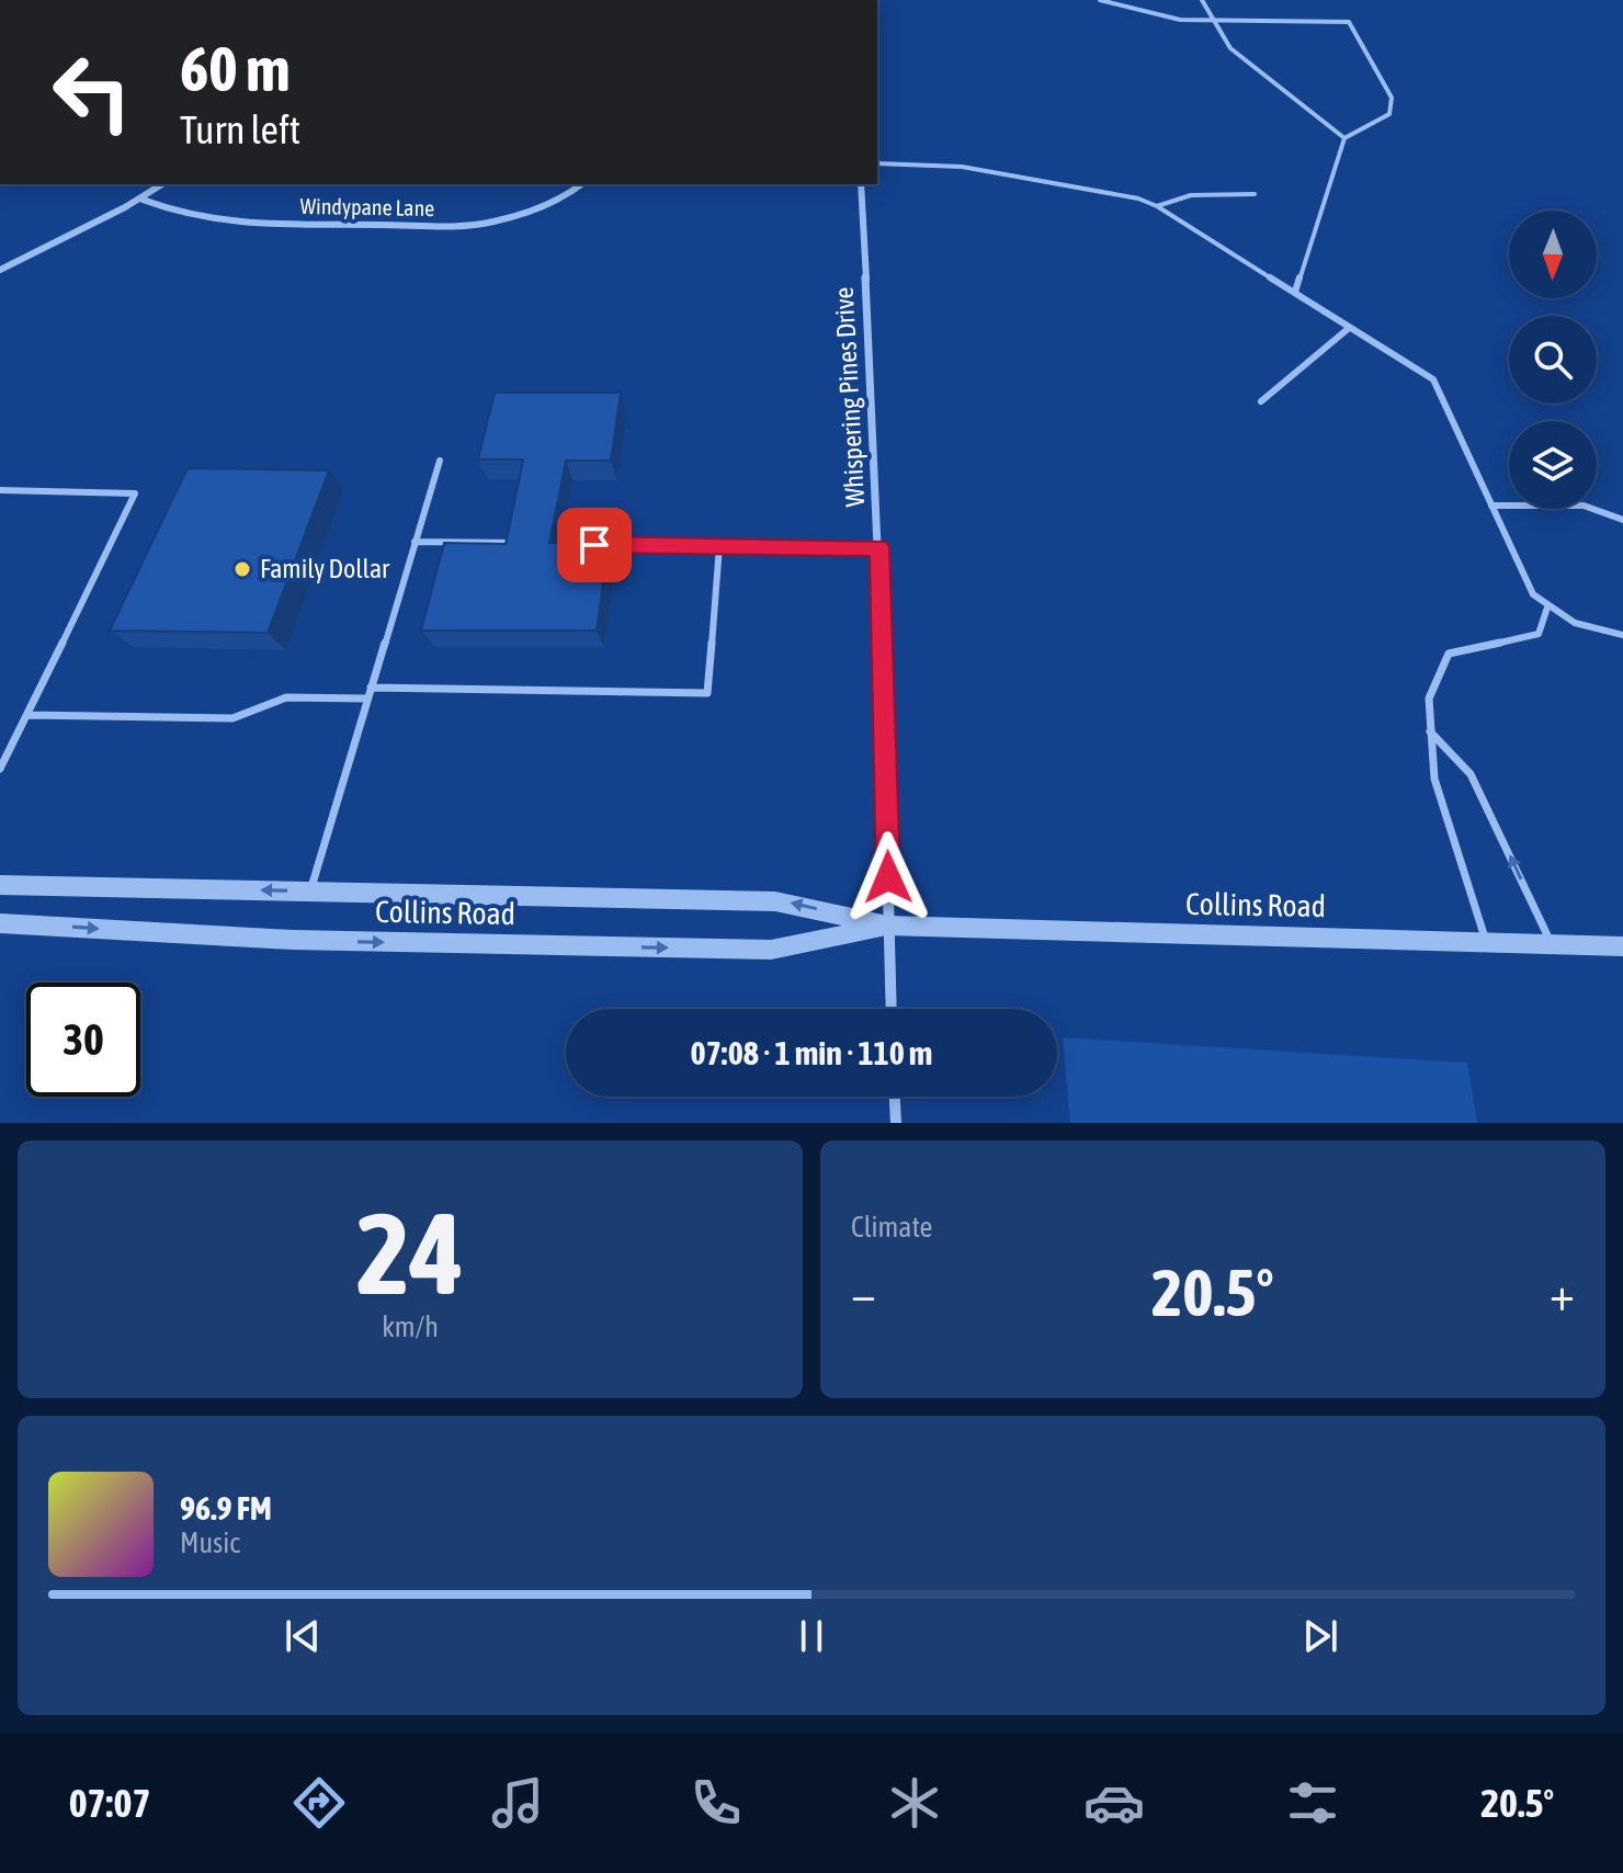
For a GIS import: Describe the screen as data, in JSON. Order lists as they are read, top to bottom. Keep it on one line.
{"streets":{"street":["Windypane Lane","Whispering Pines Drive","Collins Road"]},"crossings":[["Whispering Pines Drive","Collins Road"]],"places":["Family Dollar"],"north":"bottom","page":{"turn":["60 m","Turn left"],"limit":"30","trip":"07:08 · 1 min · 110 m","tile":[["24","km/h"],"Climate"],"heat":["−","20.5°","+"],"song":["96.9 FM","Music"],"tabs":["07:07","20.5°"]}}
